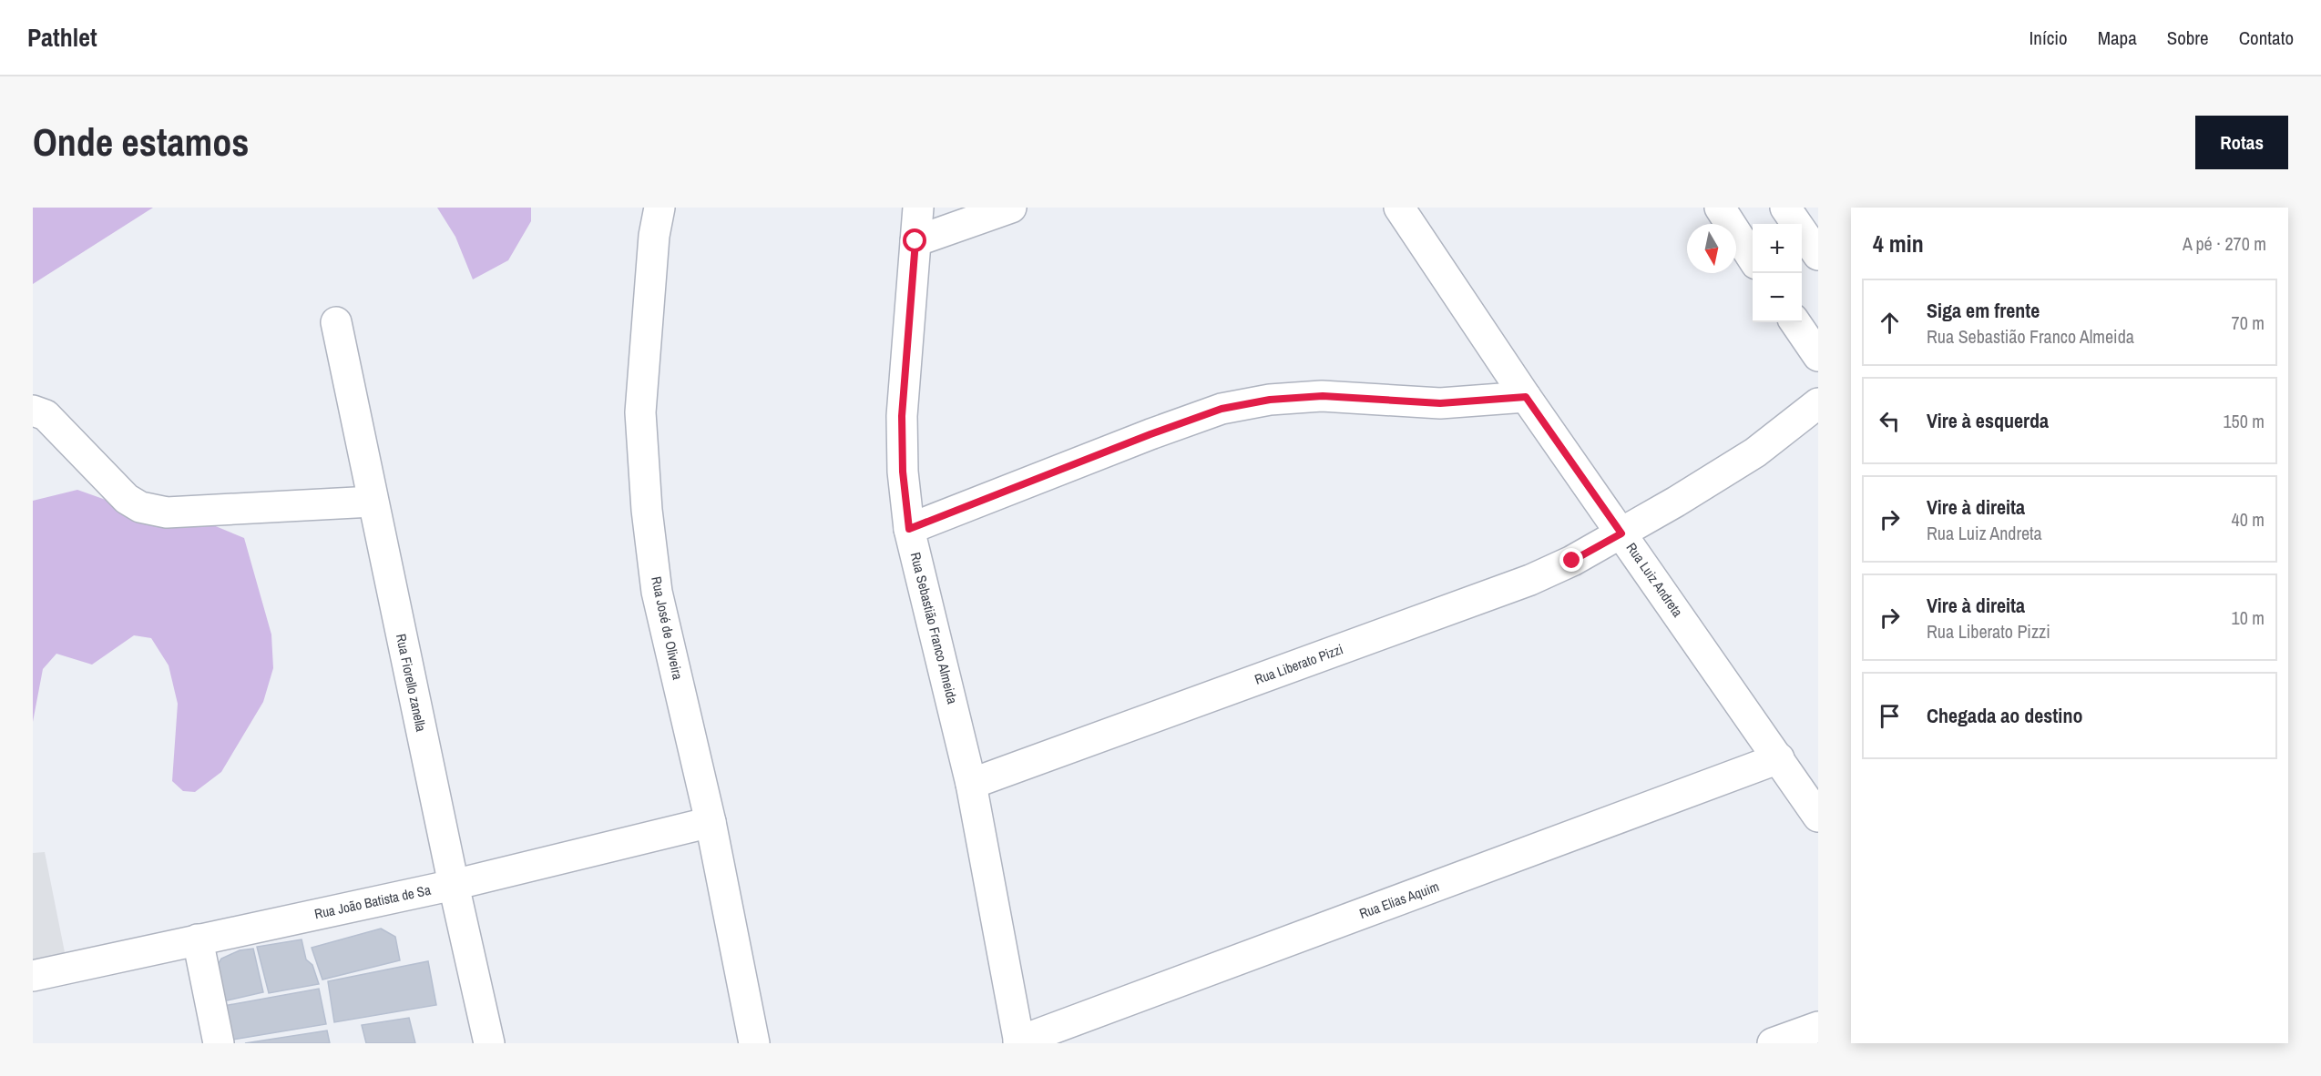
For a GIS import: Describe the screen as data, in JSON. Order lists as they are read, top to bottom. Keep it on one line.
{"streets":{"street":["Rua Luiz Andreta","Rua José de Oliveira","Rua Sebastião Franco Almeida","Rua Liberato Pizzi","Rua Fiorello zanella","Rua Elias Aquim","Rua João Batista de Sa"]},"crossings":[["Rua Luiz Andreta","Rua Liberato Pizzi"],["Rua Luiz Andreta","Rua Elias Aquim"],["Rua José de Oliveira","Rua João Batista de Sa"],["Rua Sebastião Franco Almeida","Rua Liberato Pizzi"],["Rua Sebastião Franco Almeida","Rua Elias Aquim"],["Rua Fiorello zanella","Rua João Batista de Sa"]],"north":"bottom","page":{"header":"Pathlet","nav":["Início","Mapa","Sobre","Contato"],"buttons":"Rotas","title":"Onde estamos","heading":["4 min","A pé · 270 m"],"map_buttons":["+","−"],"list":[["Siga em frente","Rua Sebastião Franco Almeida","70 m"],["Vire à esquerda","150 m"],["Vire à direita","Rua Luiz Andreta","40 m"],["Vire à direita","Rua Liberato Pizzi","10 m"],"Chegada ao destino"]}}
